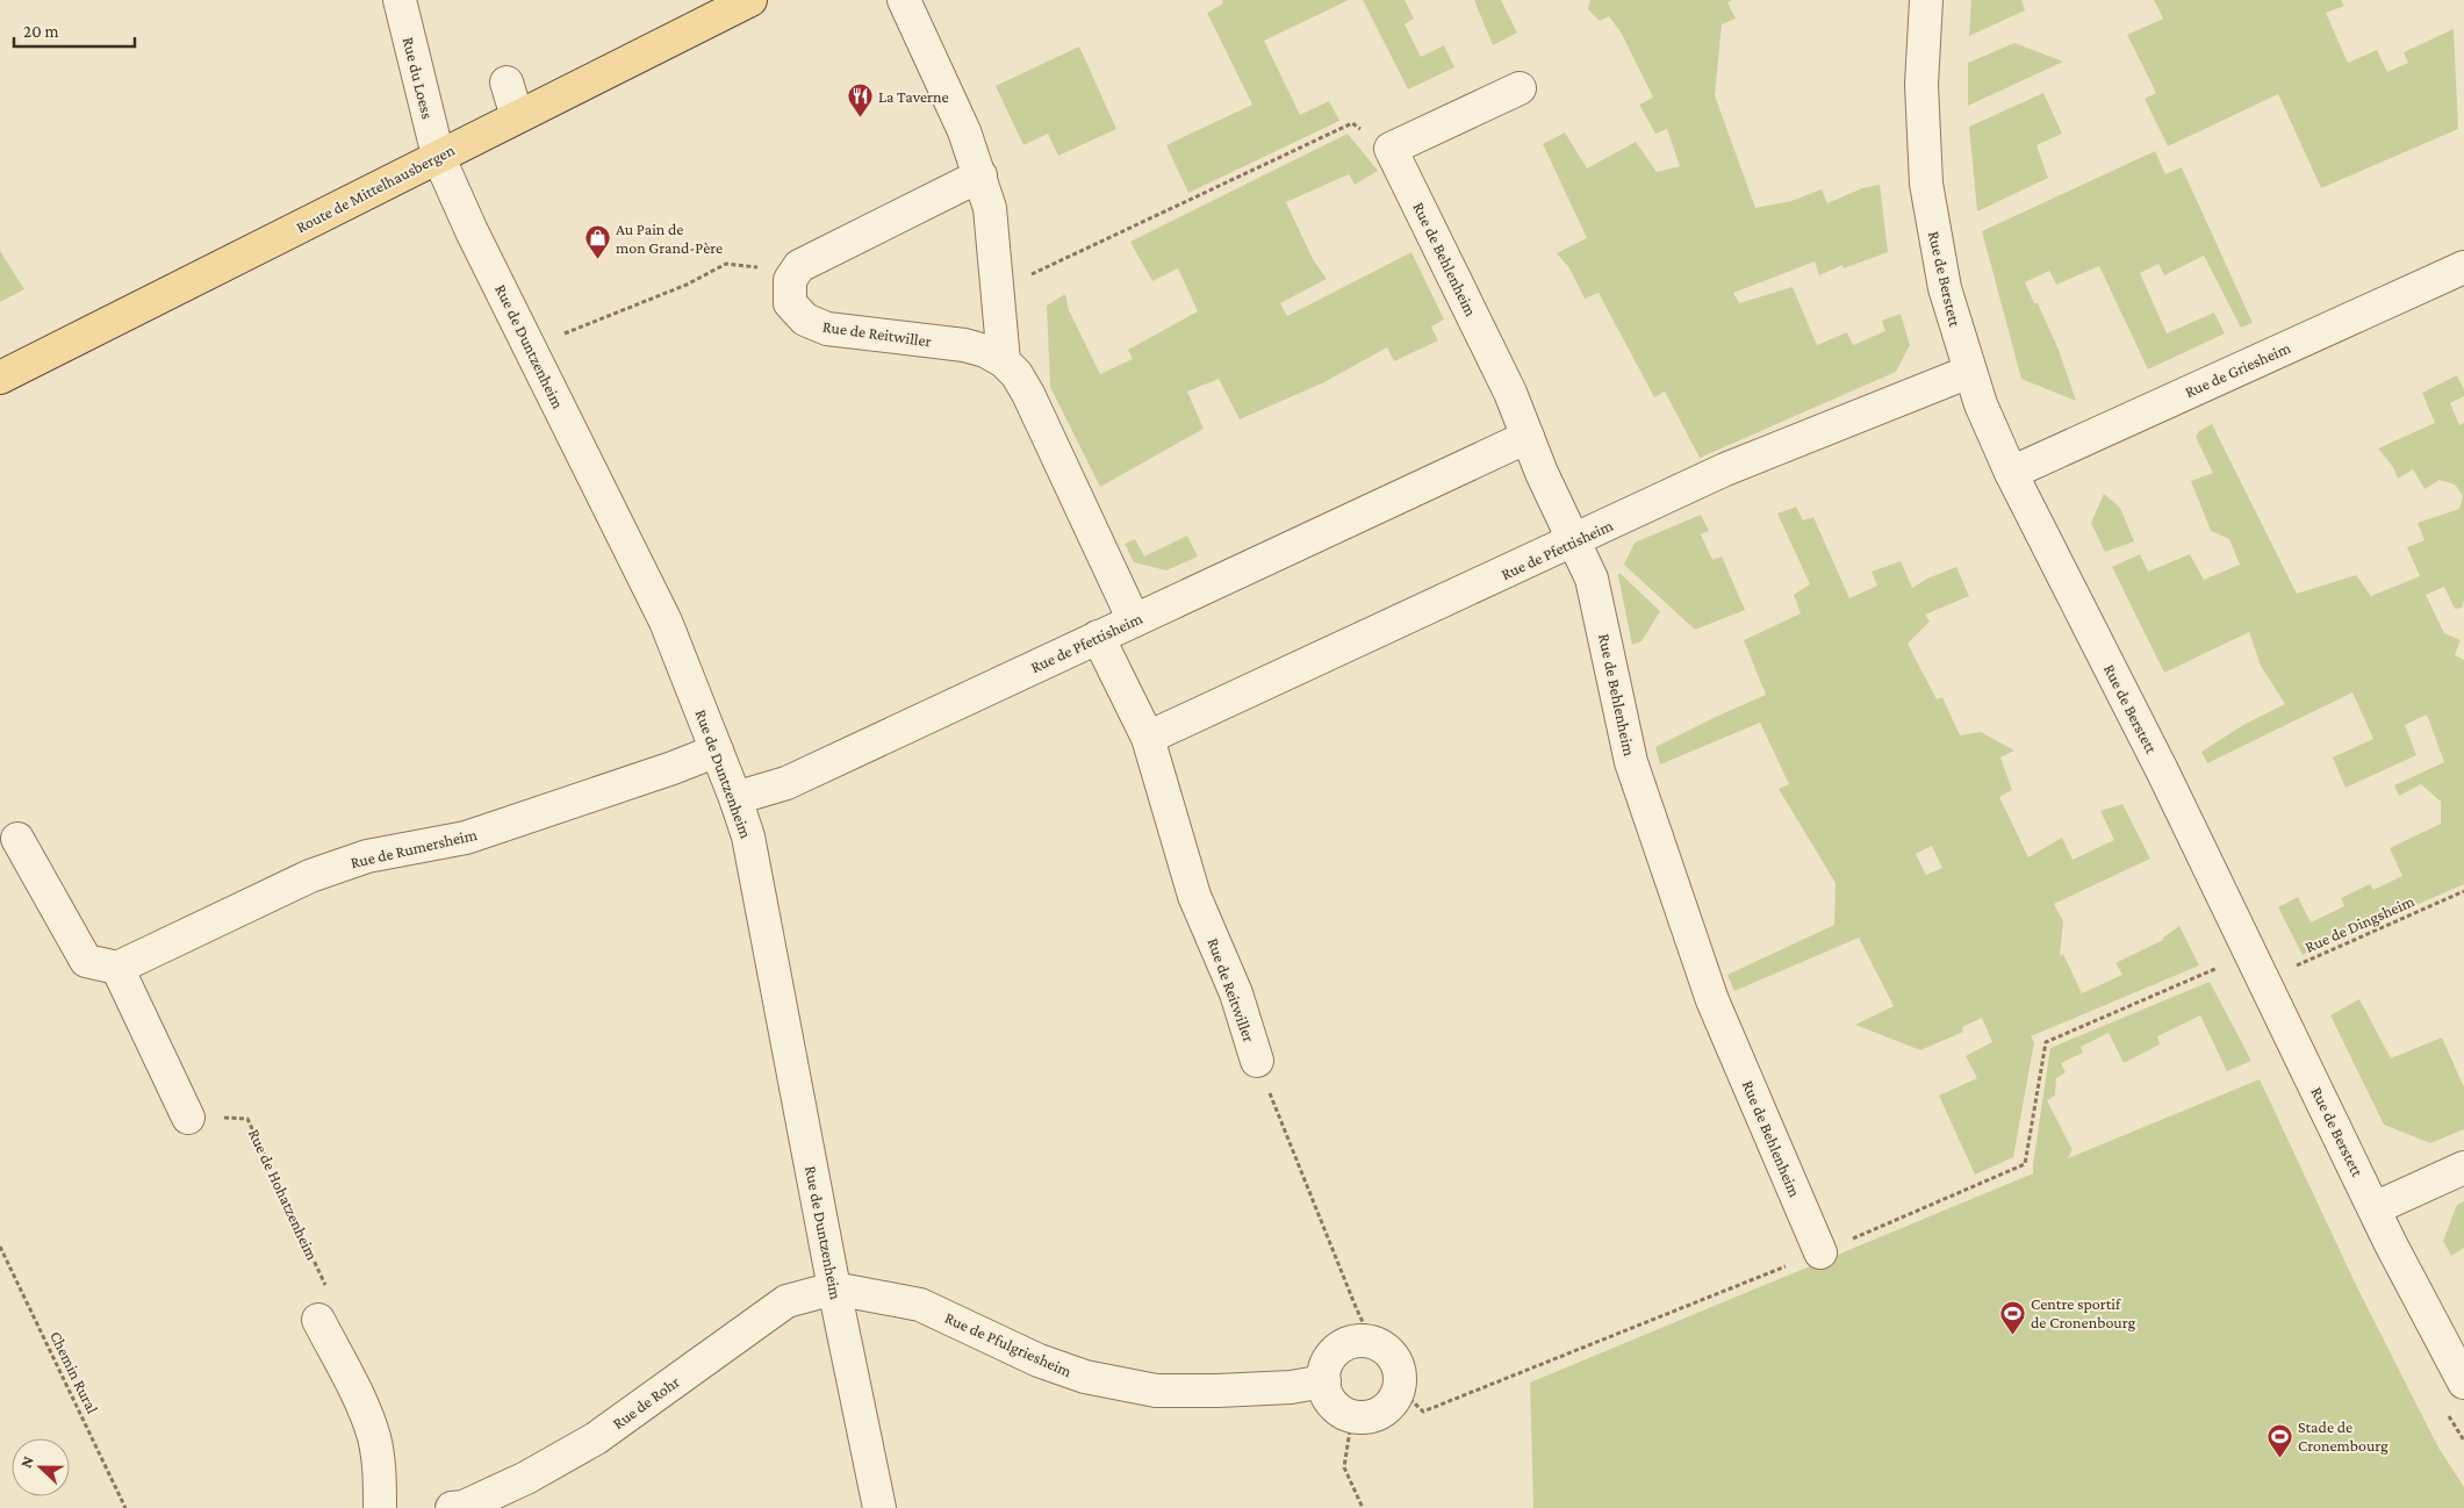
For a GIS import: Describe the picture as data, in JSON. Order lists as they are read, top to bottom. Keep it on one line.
{"streets":{"main road":["Route de Mittelhausbergen"],"street":["Rue du Loess","Rue de Behlenheim","Rue de Berstett","Rue de Reitwiller","Rue de Duntzenheim","Rue de Griesheim","Rue de Pfettisheim","Rue de Rumersheim","Rue de Pfulgriesheim","Rue de Rohr"],"path":["Rue de Dingsheim","Rue de Hohatzenheim","Chemin Rural"]},"crossings":[["Rue du Loess","Route de Mittelhausbergen"],["Rue du Loess","Rue de Duntzenheim"],["Route de Mittelhausbergen","Rue de Duntzenheim"],["Rue de Behlenheim","Rue de Pfettisheim"],["Rue de Berstett","Rue de Griesheim"],["Rue de Berstett","Rue de Pfettisheim"],["Rue de Berstett","Rue de Dingsheim"],["Rue de Reitwiller","Rue de Pfettisheim"],["Rue de Reitwiller","Rue de Pfulgriesheim"],["Rue de Duntzenheim","Rue de Pfettisheim"],["Rue de Duntzenheim","Rue de Rumersheim"],["Rue de Duntzenheim","Rue de Pfulgriesheim"],["Rue de Duntzenheim","Rue de Rohr"],["Rue de Pfulgriesheim","Rue de Rohr"]],"places":{"restaurant":["La Taverne"],"shop":["Au Pain de mon Grand-Père"],"sports":["Centre sportif de Cronenbourg","Stade de Cronembourg"]},"scale_bar":"20 m","north":"left"}
